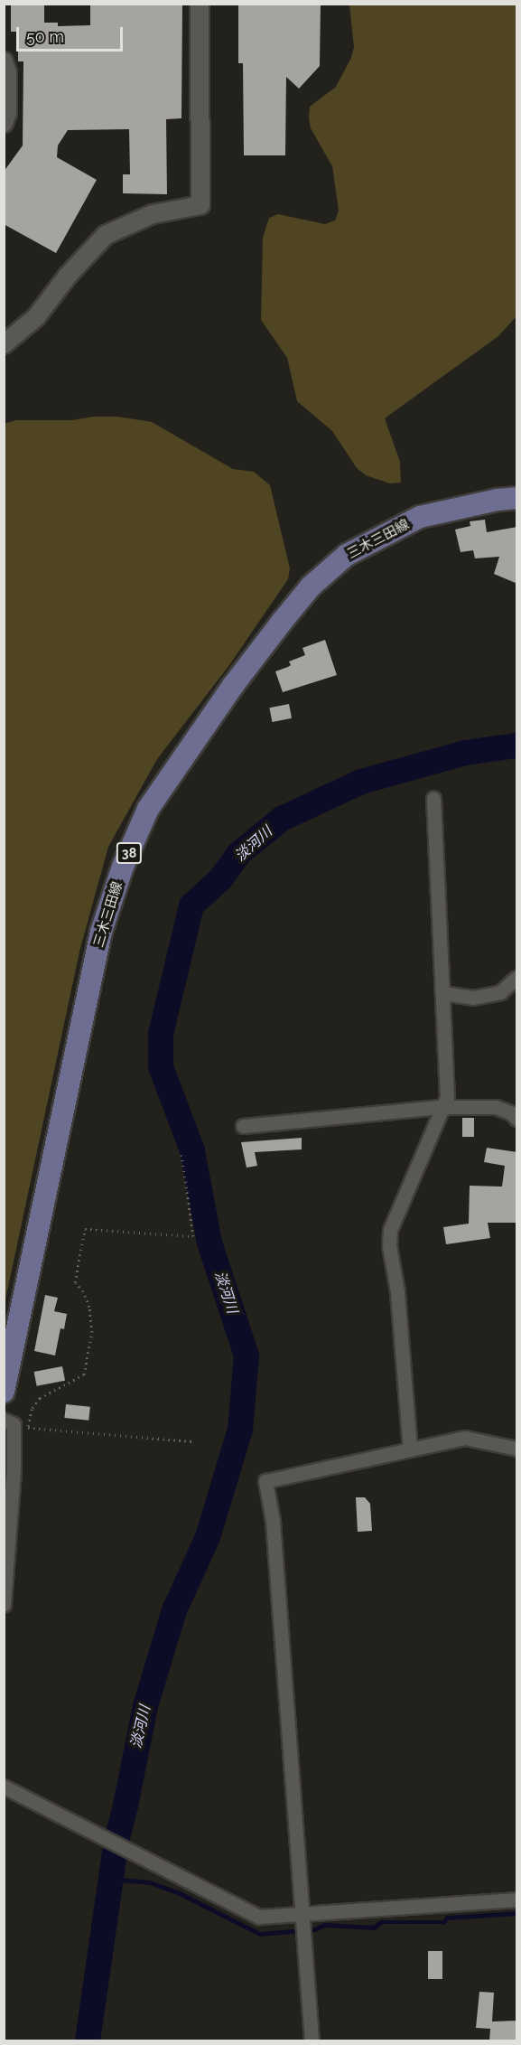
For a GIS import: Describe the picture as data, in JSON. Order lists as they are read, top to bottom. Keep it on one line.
{"streets":{"main road":["三木三田線","38"]},"water":["淡河川"],"scale_bar":"50 m"}
